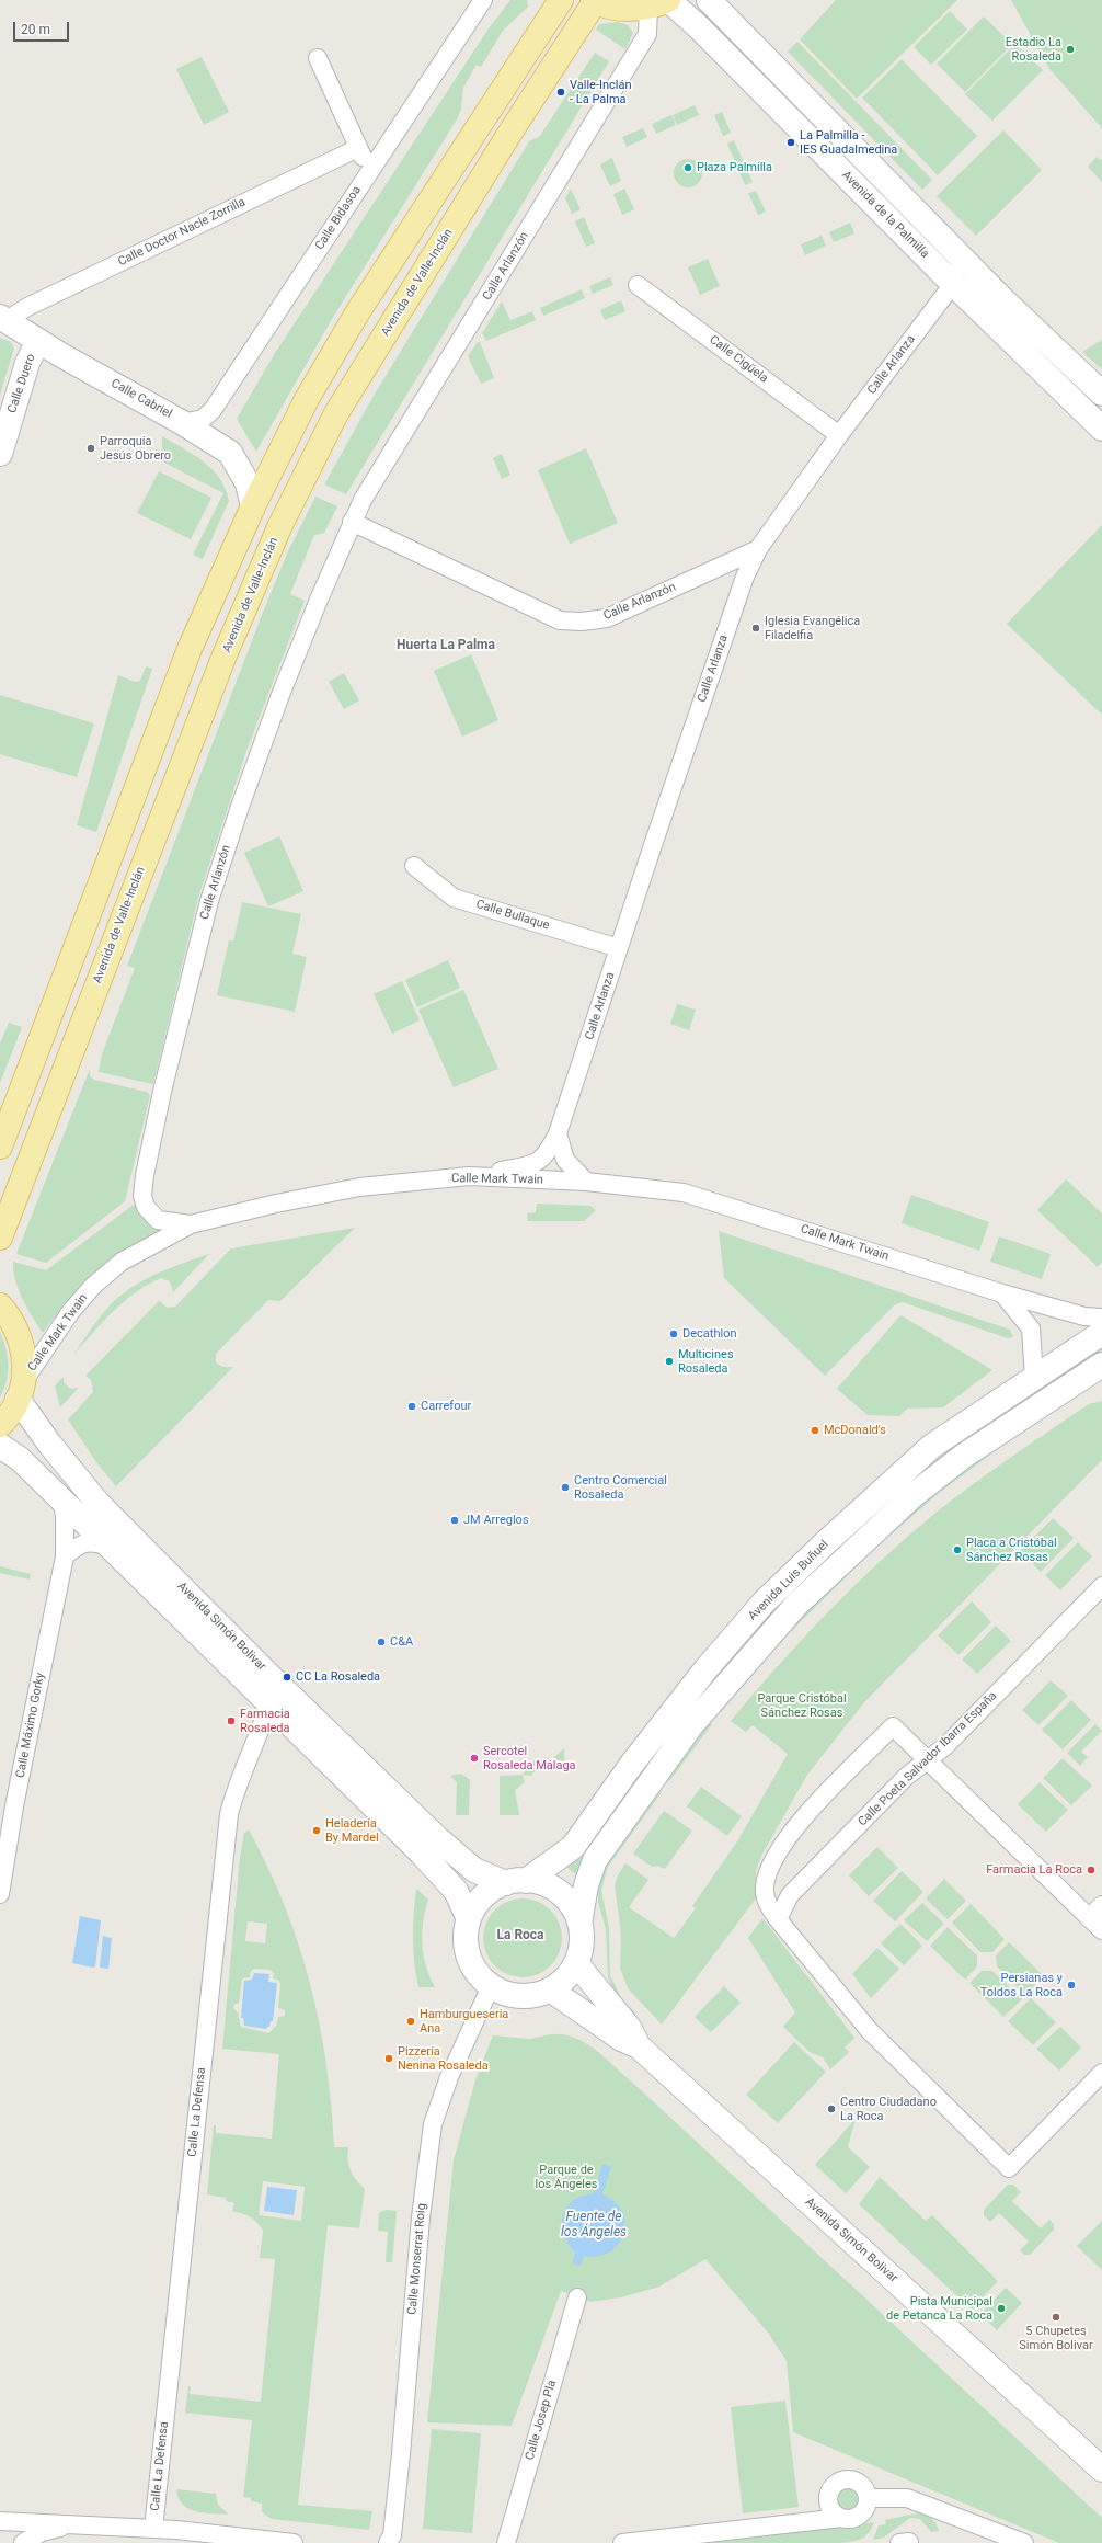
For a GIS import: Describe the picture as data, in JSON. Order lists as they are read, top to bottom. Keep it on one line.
{"streets":{"main road":["Avenida de la Palmilla","Avenida de Valle-Inclán","Calle Duero","Calle Cabriel","Avenida Luis Buñuel","Avenida Simón Bolivar"],"street":["Calle Bidasoa","Calle Doctor Nacle Zorrilla","Calle Arlanzón","Calle Cigüela","Calle Arlanza","Calle Bullaque","Calle Mark Twain","Calle Máximo Gorky","Calle Poeta Salvador Ibarra España","Calle La Defensa","Calle Monserrat Roig","Calle Josep Pla"]},"crossings":[["Avenida de la Palmilla","Calle Arlanzón"],["Avenida de la Palmilla","Calle Arlanza"],["Calle Bidasoa","Calle Cabriel"],["Calle Doctor Nacle Zorrilla","Calle Cabriel"],["Calle Arlanzón","Calle Arlanza"],["Calle Arlanzón","Calle Mark Twain"],["Calle Cigüela","Calle Arlanza"],["Calle Arlanza","Calle Bullaque"],["Calle Arlanza","Calle Mark Twain"],["Calle Duero","Calle Cabriel"],["Calle Mark Twain","Avenida Simón Bolivar"],["Avenida Luis Buñuel","Avenida Simón Bolivar"],["Avenida Luis Buñuel","Calle Monserrat Roig"],["Avenida Simón Bolivar","Calle Máximo Gorky"],["Avenida Simón Bolivar","Calle La Defensa"],["Avenida Simón Bolivar","Calle Monserrat Roig"]],"districts":["Huerta La Palma","La Roca"],"water":["Fuente de los Ángeles"],"parks":["Parque Cristóbal Sánchez Rosas","Parque de los Ángeles"],"places":["Estadio La Rosaleda","Valle-Inclán - La Palma","La Palmilla - IES Guadalmedina","Plaza Palmilla","Parroquia Jesús Obrero","Iglesia Evangélica Filadelfia","Decathlon","Multicines Rosaleda","Carrefour","McDonald's","Centro Comercial Rosaleda","JM Arreglos","Placa a Cristóbal Sánchez Rosas","C&A","CC La Rosaleda","Farmacia Rosaleda","Sercotel Rosaleda Málaga","Heladería By Mardel","Farmacia La Roca","Persianas y Toldos La Roca","Hamburgueseria Ana","Pizzería Nenina Rosaleda","Centro Ciudadano La Roca","Pista Municipal de Petanca La Roca","5 Chupetes Simón Bolivar"],"scale_bar":"20 m"}
